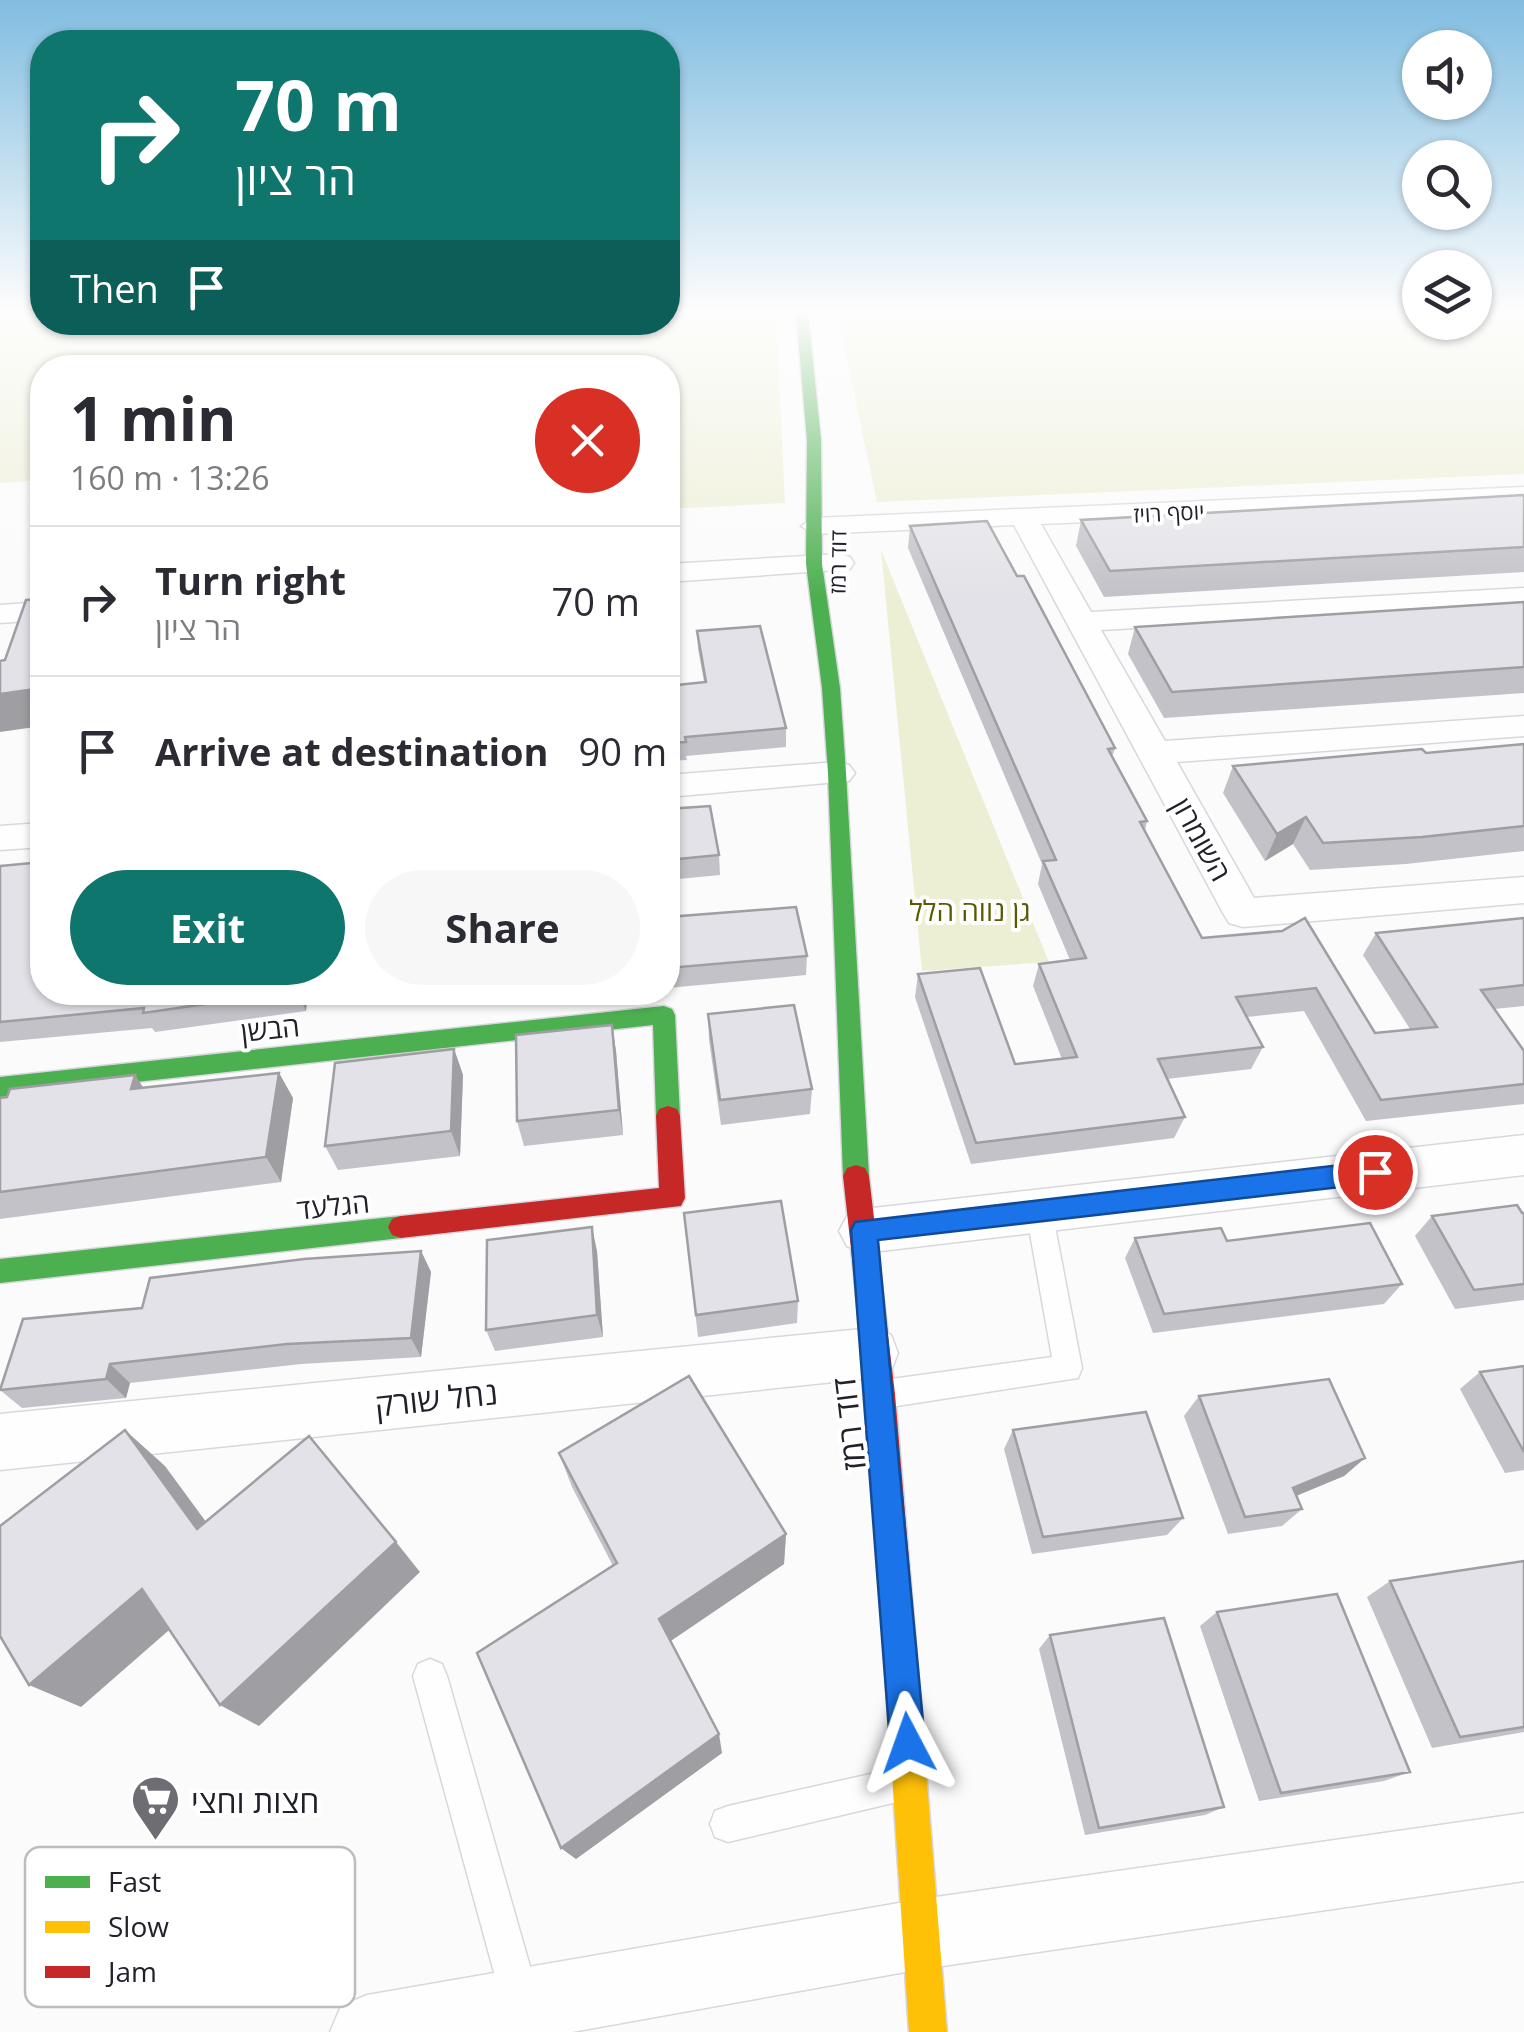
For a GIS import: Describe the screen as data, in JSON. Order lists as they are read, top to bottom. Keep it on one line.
{"streets":{"street":["יוסף רויז","דוד רמז","השומרון","הבשן","הגלעד","נחל שורק"]},"crossings":[["יוסף רויז","דוד רמז"],["יוסף רויז","השומרון"],["דוד רמז","נחל שורק"],["הבשן","הגלעד"]],"parks":["גן נווה הלל"],"places":{"supermarket":["חצות וחצי"]},"legend":["Fast","Slow","Jam"],"page":{"turn":["70 m","הר ציון"],"then":"Then","heading":["1 min","160 m · 13:26"],"list":[{"name":"Turn right","note":"הר ציון","value":"70 m"},{"name":"Arrive at destination","value":"90 m"}],"buttons":["Exit","Share"]}}
